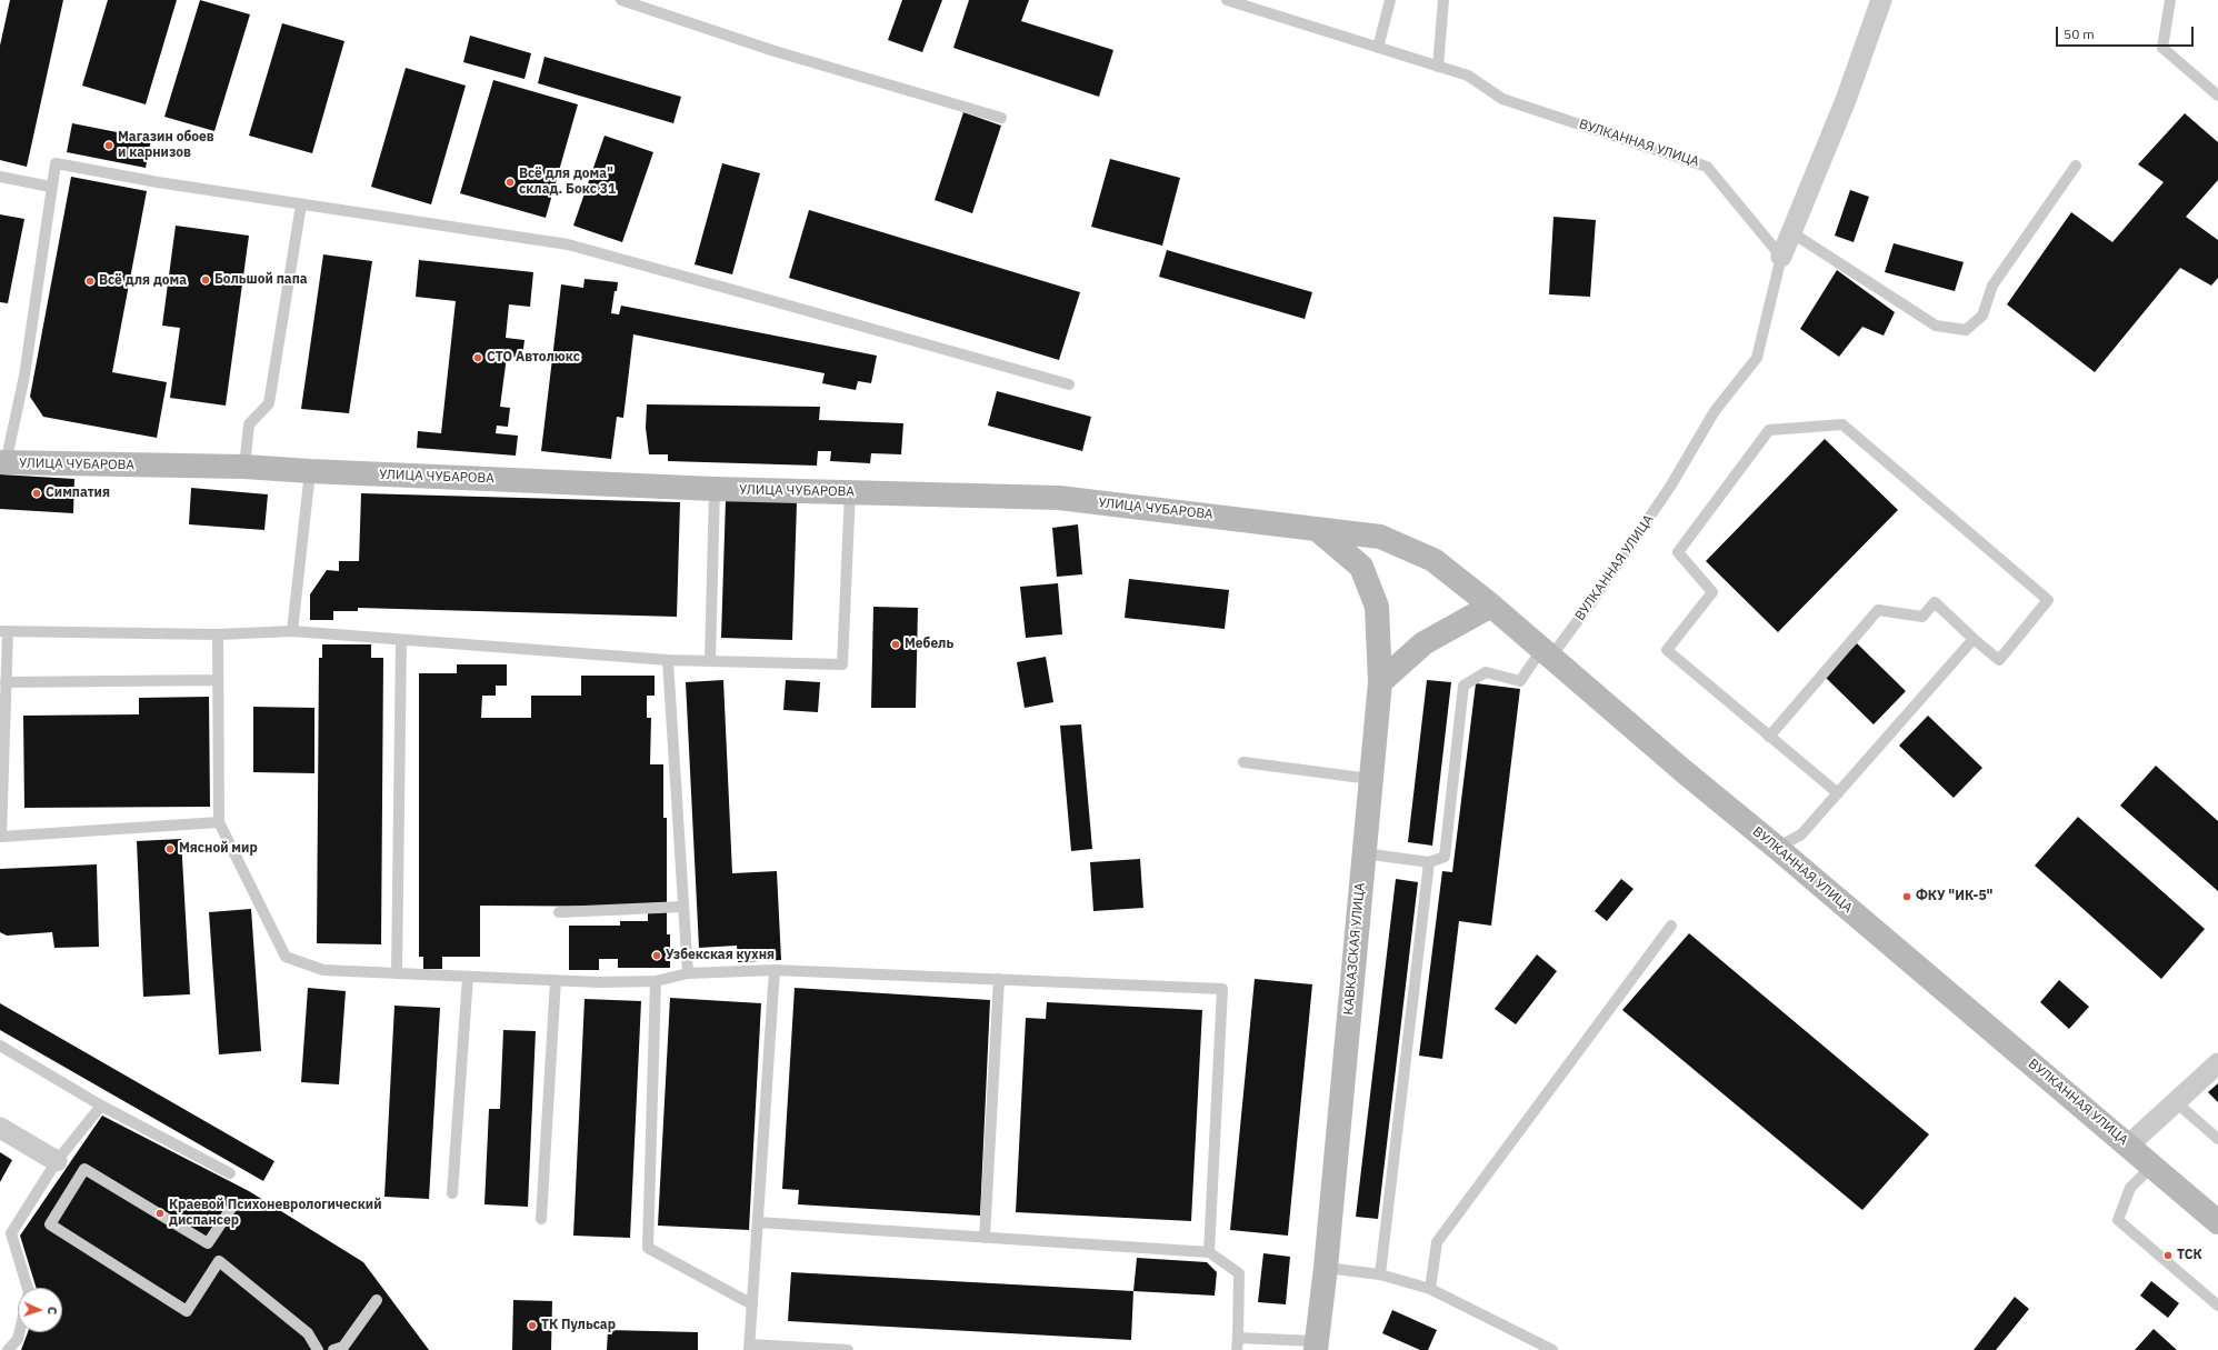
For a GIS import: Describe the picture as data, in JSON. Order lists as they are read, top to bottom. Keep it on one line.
{"streets":{"main road":["ВУЛКАННАЯ УЛИЦА","УЛИЦА ЧУБАРОВА","КАВКАЗСКАЯ УЛИЦА"]},"crossings":[["ВУЛКАННАЯ УЛИЦА","УЛИЦА ЧУБАРОВА"],["УЛИЦА ЧУБАРОВА","КАВКАЗСКАЯ УЛИЦА"]],"places":["Магазин обоев и карнизов","Всё для дома\" склад. Бокс 31","Большой папа","Всё для дома","СТО Автолюкс","Симпатия","Мебель","Мясной мир","ФКУ \"ИК-5\"","Узбекская кухня","Краевой Психоневрологический диспансер","ТСК","ТК Пульсар"],"scale_bar":"50 m","north":"right"}
